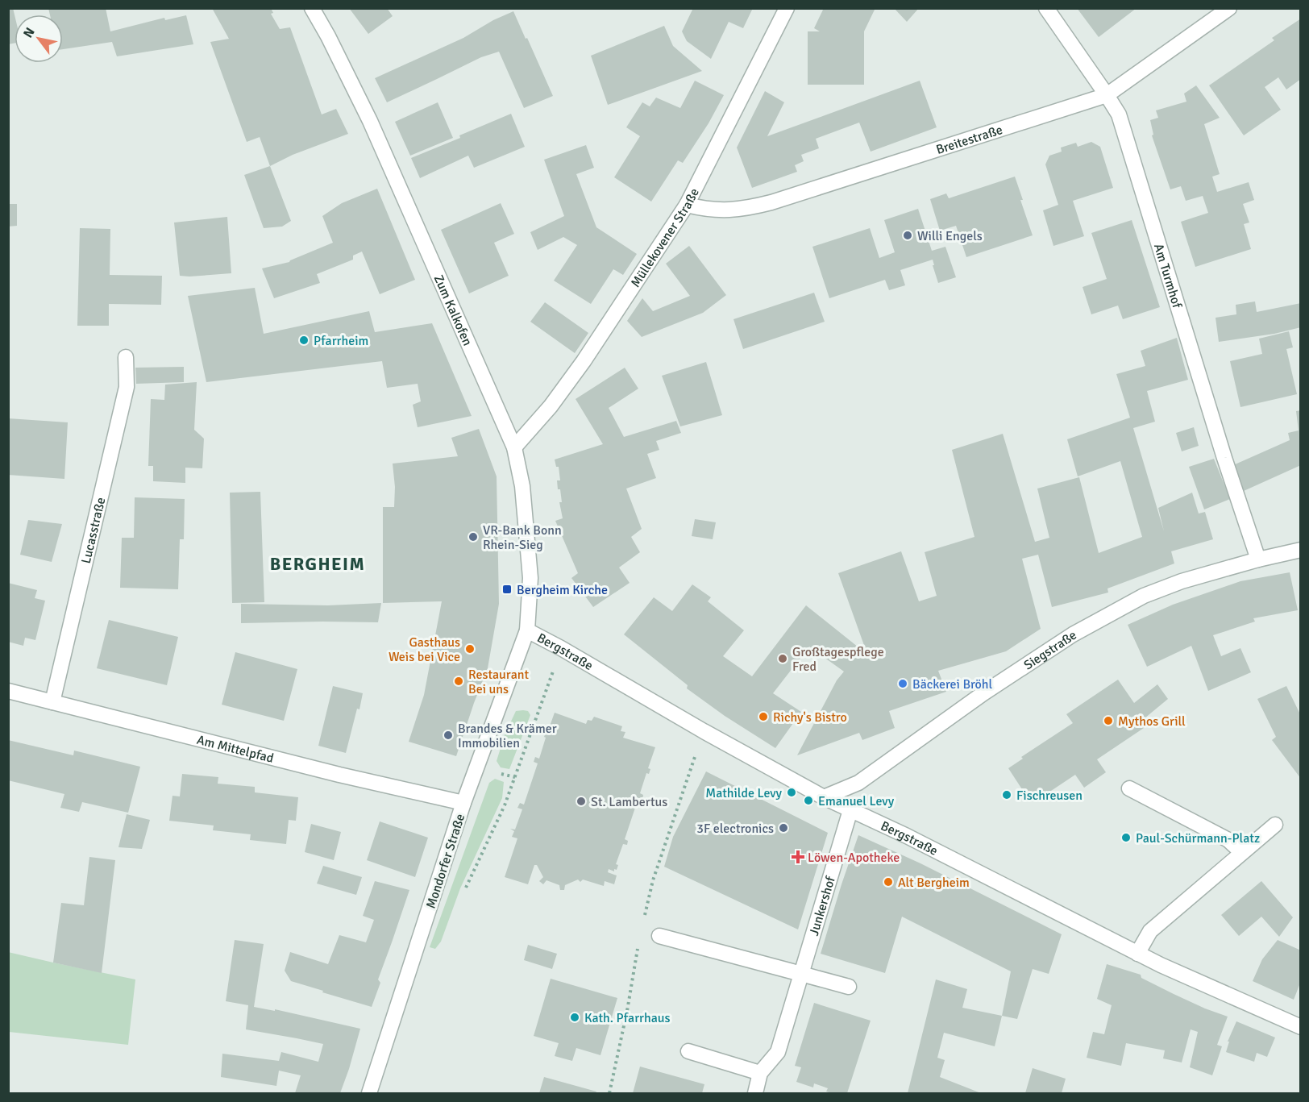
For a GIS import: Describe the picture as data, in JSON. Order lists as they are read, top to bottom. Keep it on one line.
{"streets":{"street":["Breitestraße","Müllekovener Straße","Am Turmhof","Zum Kalkofen","Lucasstraße","Siegstraße","Bergstraße","Am Mittelpfad","Mondorfer Straße","Junkershof"]},"crossings":[["Breitestraße","Müllekovener Straße"],["Breitestraße","Am Turmhof"],["Müllekovener Straße","Zum Kalkofen"],["Am Turmhof","Siegstraße"],["Zum Kalkofen","Bergstraße"],["Zum Kalkofen","Mondorfer Straße"],["Lucasstraße","Am Mittelpfad"],["Siegstraße","Bergstraße"],["Bergstraße","Mondorfer Straße"],["Bergstraße","Junkershof"],["Am Mittelpfad","Mondorfer Straße"]],"districts":["BERGHEIM"],"places":{"other":["Willi Engels","Pfarrheim","VR-Bank Bonn Rhein-Sieg","Gasthaus Weis bei Vice","Großtagespflege Fred","Restaurant Bei uns","Bäckerei Bröhl","Richy's Bistro","Mythos Grill","Brandes & Krämer Immobilien","Mathilde Levy","Fischreusen","Emanuel Levy","St. Lambertus","3F electronics","Paul-Schürmann-Platz","Alt Bergheim","Kath. Pfarrhaus"],"transit":["Bergheim Kirche"],"health":["Löwen-Apotheke"]},"north":"top left"}
